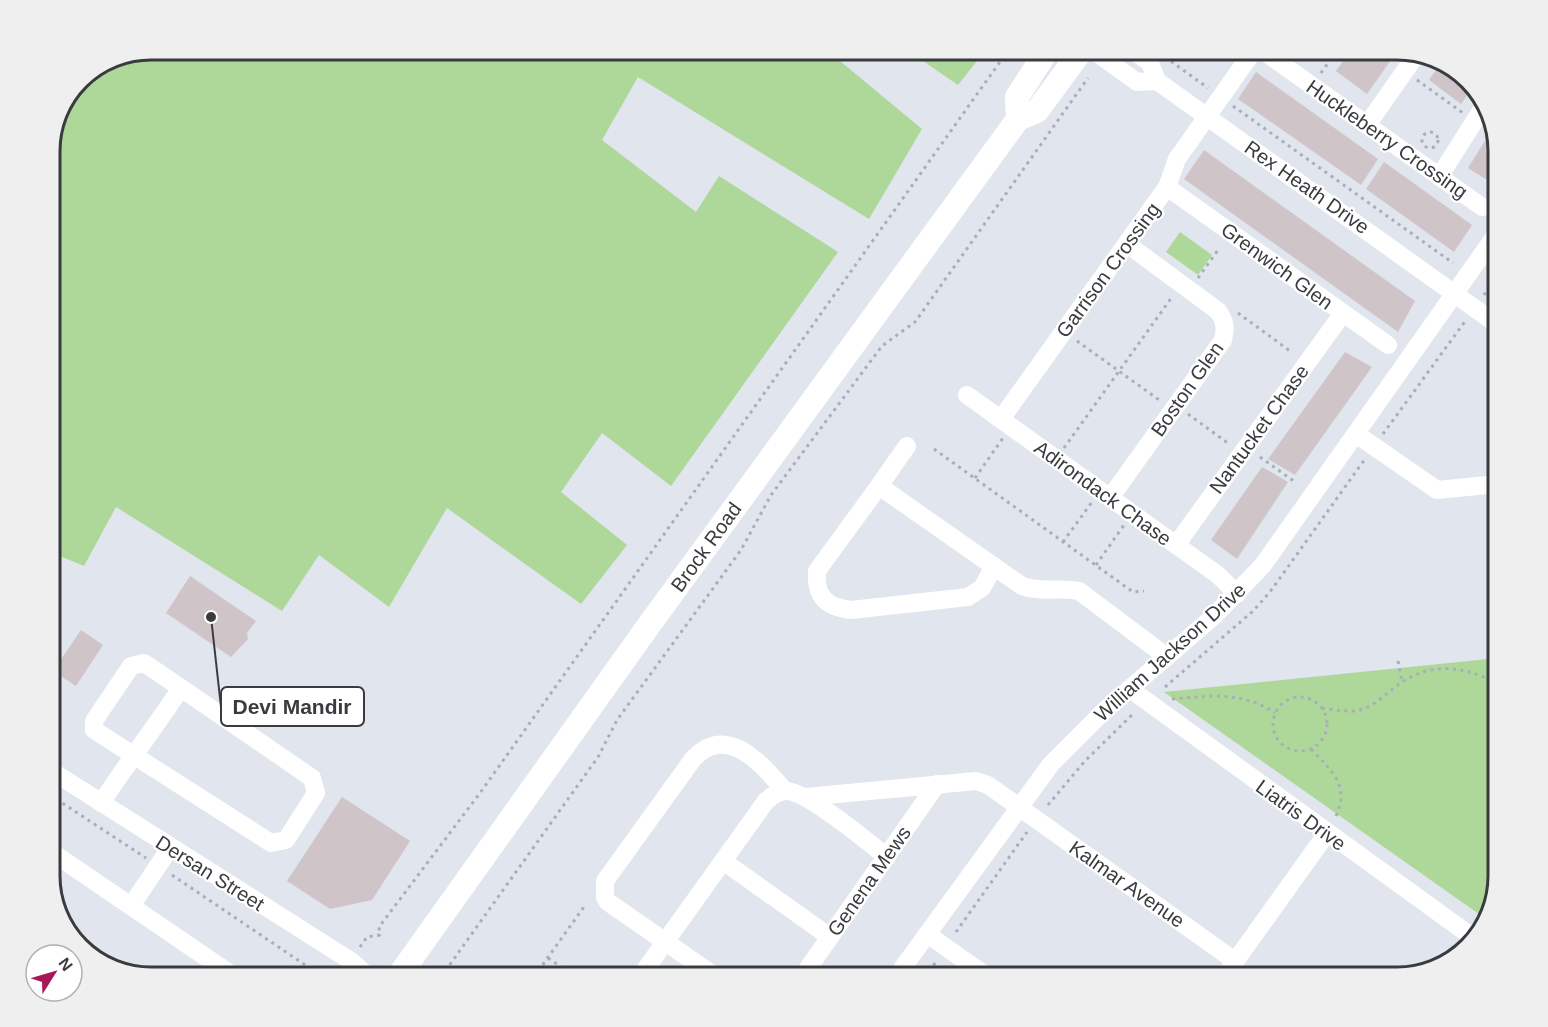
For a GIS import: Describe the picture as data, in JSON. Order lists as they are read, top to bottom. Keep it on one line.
{"streets":{"main road":["Brock Road"],"street":["Huckleberry Crossing","Rex Heath Drive","Grenwich Glen","Garrison Crossing","Boston Glen","Nantucket Chase","Adirondack Chase","William Jackson Drive","Liatris Drive","Dersan Street","Genena Mews","Kalmar Avenue"]},"crossings":[["Rex Heath Drive","Garrison Crossing"],["Rex Heath Drive","William Jackson Drive"],["Grenwich Glen","Garrison Crossing"],["Grenwich Glen","Nantucket Chase"],["Garrison Crossing","Boston Glen"],["Garrison Crossing","Adirondack Chase"],["Boston Glen","Adirondack Chase"],["Nantucket Chase","Adirondack Chase"],["Adirondack Chase","William Jackson Drive"],["William Jackson Drive","Liatris Drive"],["William Jackson Drive","Kalmar Avenue"],["Genena Mews","Kalmar Avenue"]],"places":["Devi Mandir"],"north":"top right"}
